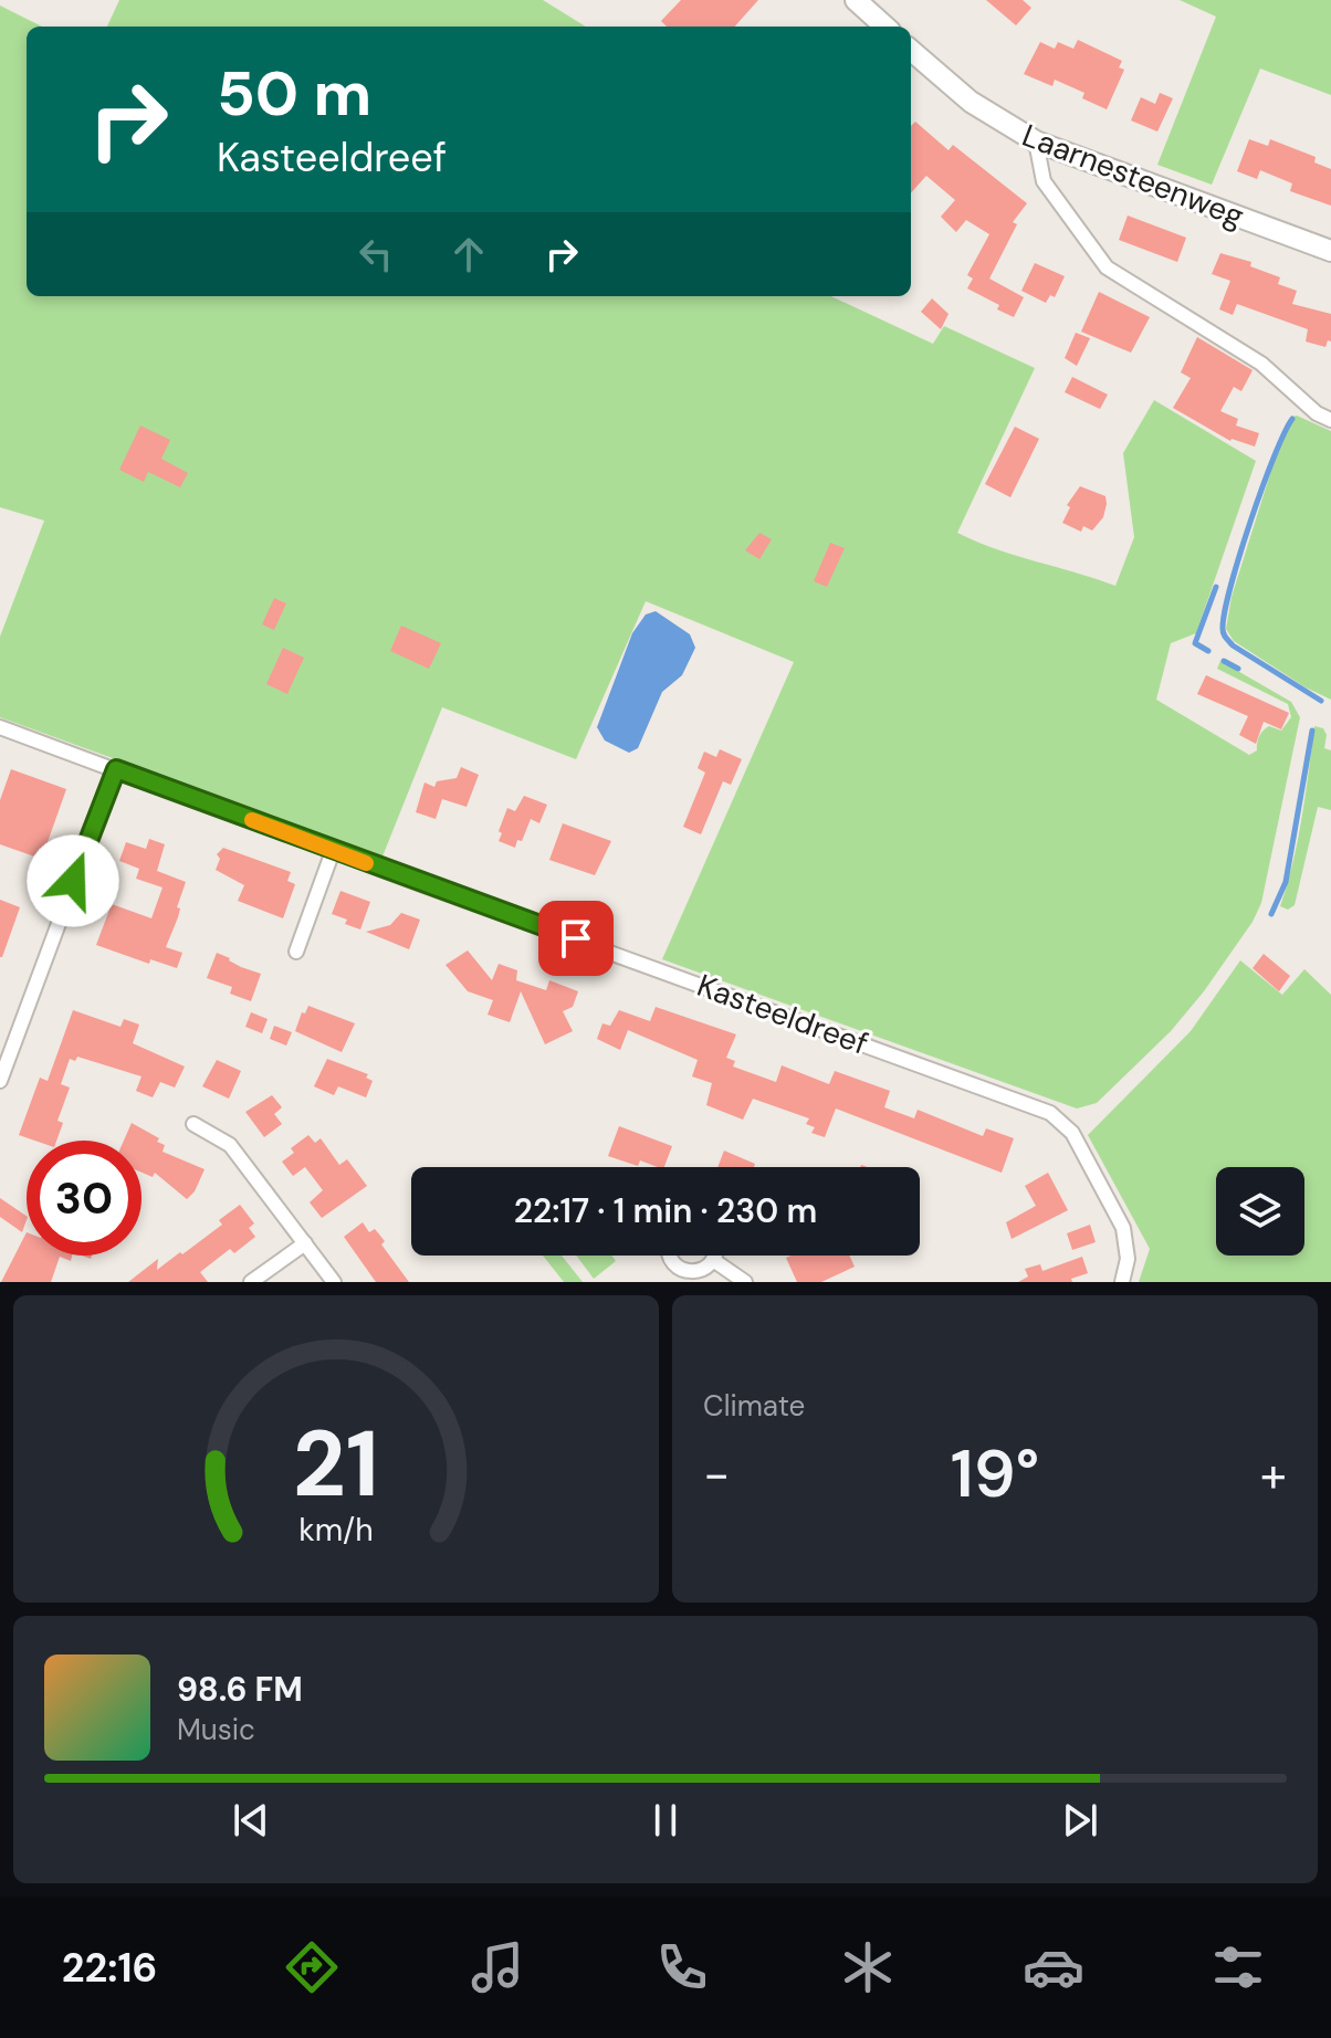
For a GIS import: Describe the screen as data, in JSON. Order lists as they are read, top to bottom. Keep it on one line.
{"streets":{"street":["Laarnesteenweg","Kasteeldreef"]},"page":{"turn":["50 m","Kasteeldreef"],"limit":"30","trip":"22:17 · 1 min · 230 m","tile":"Climate","heat":["−","19°","+"],"song":["98.6 FM","Music"],"tabs":"22:16","gauge":["21","km/h"]}}
